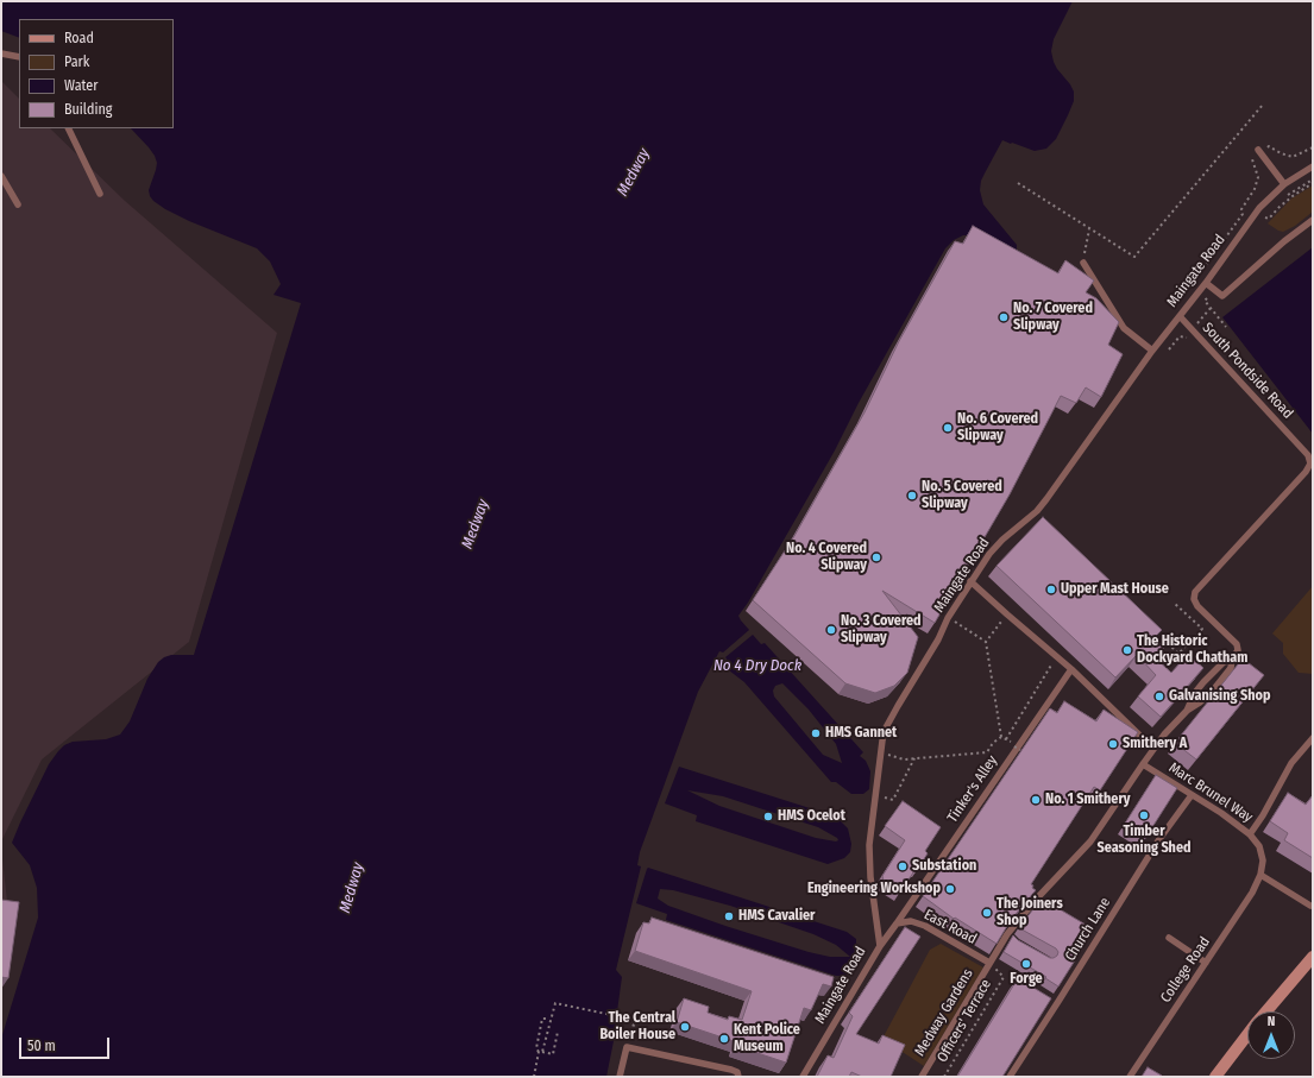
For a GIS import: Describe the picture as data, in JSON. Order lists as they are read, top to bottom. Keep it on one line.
{"streets":{"lane":["Maingate Road","South Pondside Road","Tinker's Alley","Marc Brunel Way","East Road","Church Lane","College Road","Medway Gardens"],"path":["Officers' Terrace"]},"crossings":[["Maingate Road","South Pondside Road"],["Tinker's Alley","East Road"],["Marc Brunel Way","Church Lane"],["Marc Brunel Way","College Road"],["Marc Brunel Way","Medway Gardens"],["East Road","Medway Gardens"]],"water":["Medway","No 4 Dry Dock"],"places":["No. 7 Covered Slipway","No. 6 Covered Slipway","No. 5 Covered Slipway","No. 4 Covered Slipway","Upper Mast House","No. 3 Covered Slipway","The Historic Dockyard Chatham","Galvanising Shop","HMS Gannet","Smithery A","No. 1 Smithery","Timber Seasoning Shed","HMS Ocelot","Substation","Engineering Workshop","The Joiners Shop","HMS Cavalier","Forge","The Central Boiler House","Kent Police Museum"],"legend":["Road","Park","Water","Building"],"scale_bar":"50 m","north":"top"}
